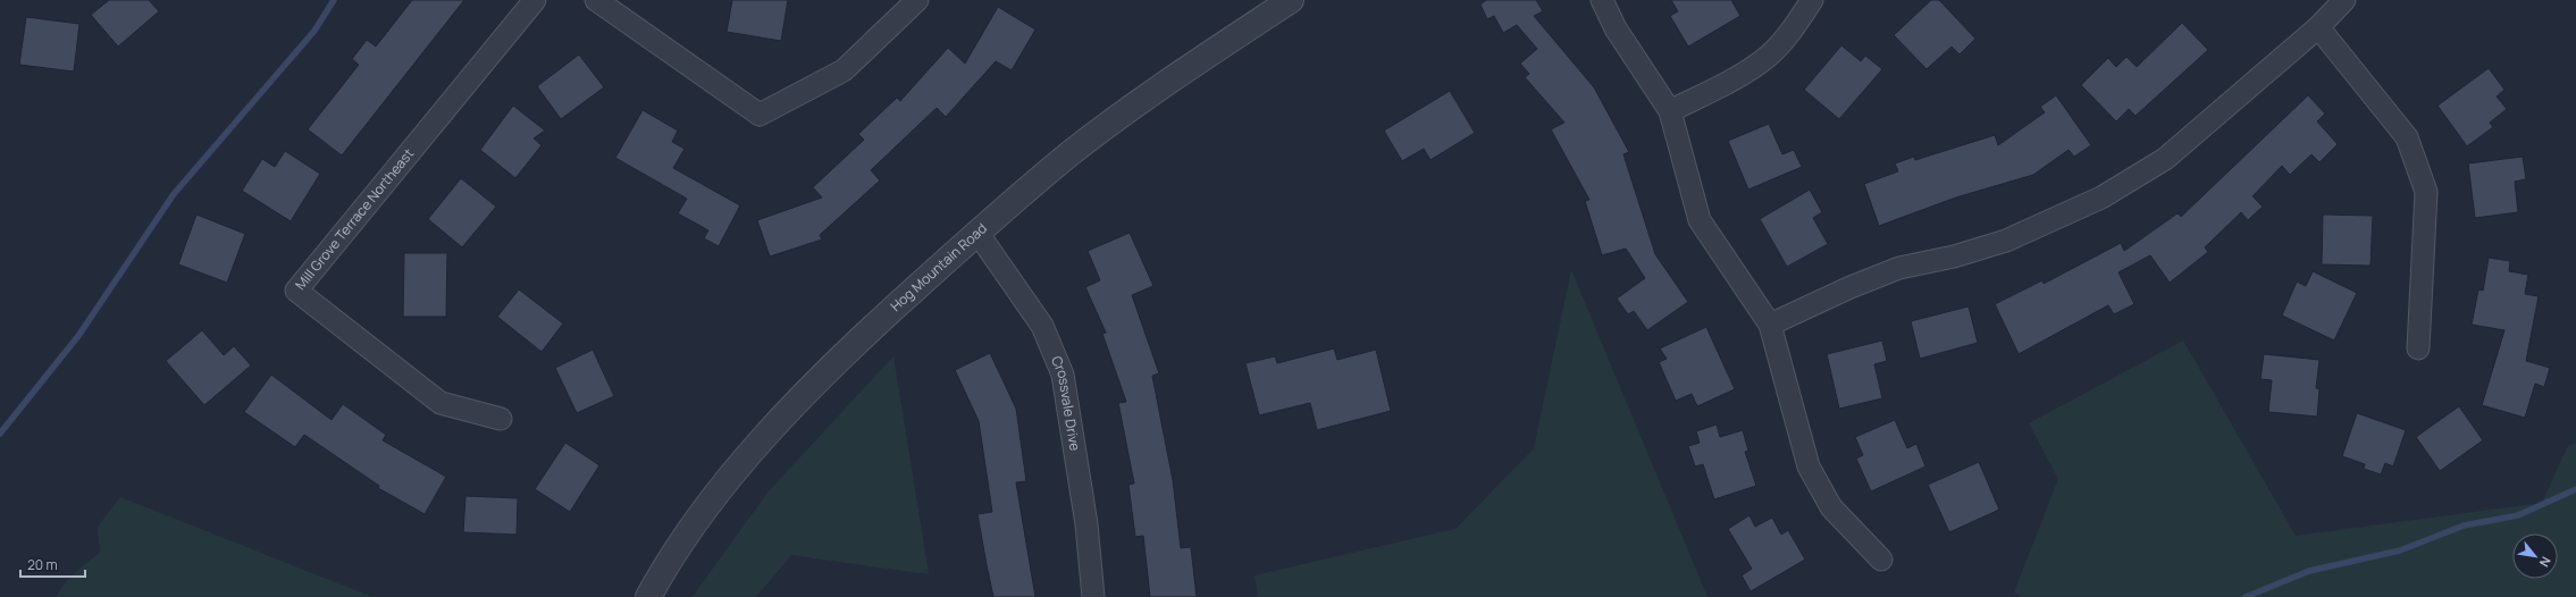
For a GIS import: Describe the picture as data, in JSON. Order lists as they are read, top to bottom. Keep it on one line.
{"streets":{"street":["Mill Grove Terrace Northeast","Hog Mountain Road","Crossvale Drive"]},"crossings":[["Hog Mountain Road","Crossvale Drive"]],"scale_bar":"20 m","north":"bottom right"}
